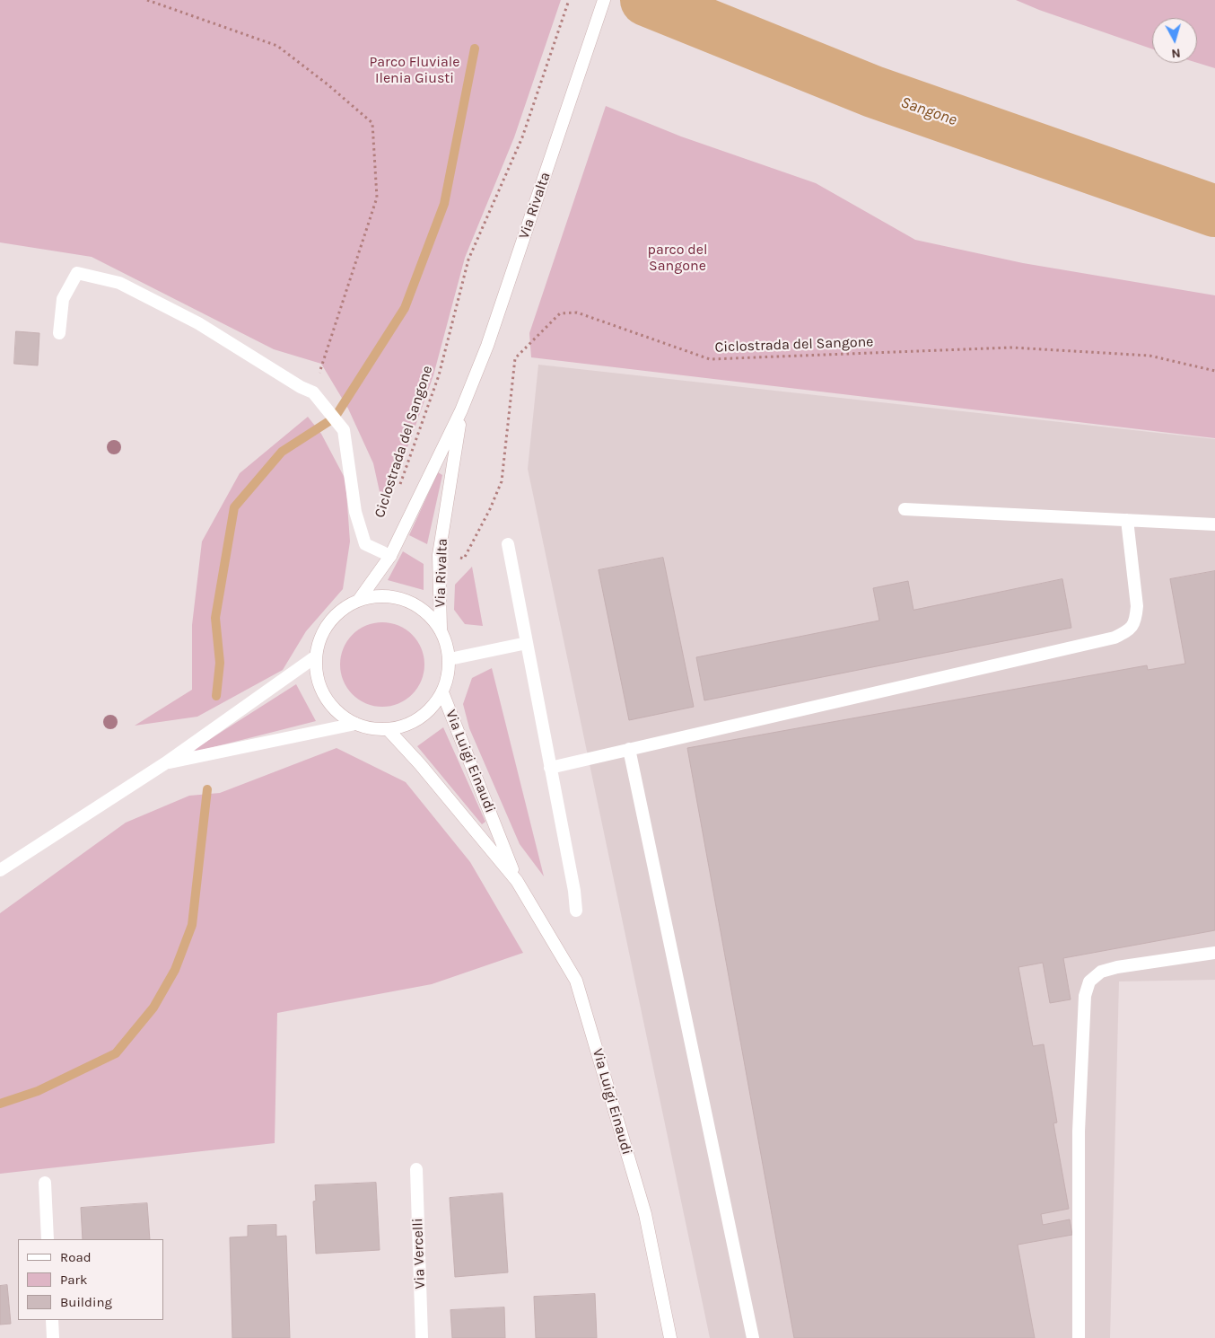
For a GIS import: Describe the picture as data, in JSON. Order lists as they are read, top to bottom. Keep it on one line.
{"streets":{"main road":["Via Rivalta","Via Luigi Einaudi","Via Vercelli"],"path":["Ciclostrada del Sangone"]},"crossings":[["Via Rivalta","Ciclostrada del Sangone"],["Via Rivalta","Via Luigi Einaudi"]],"water":["Sangone"],"parks":["Parco Fluviale Ilenia Giusti","parco del Sangone"],"legend":["Road","Park","Building"],"north":"bottom"}
